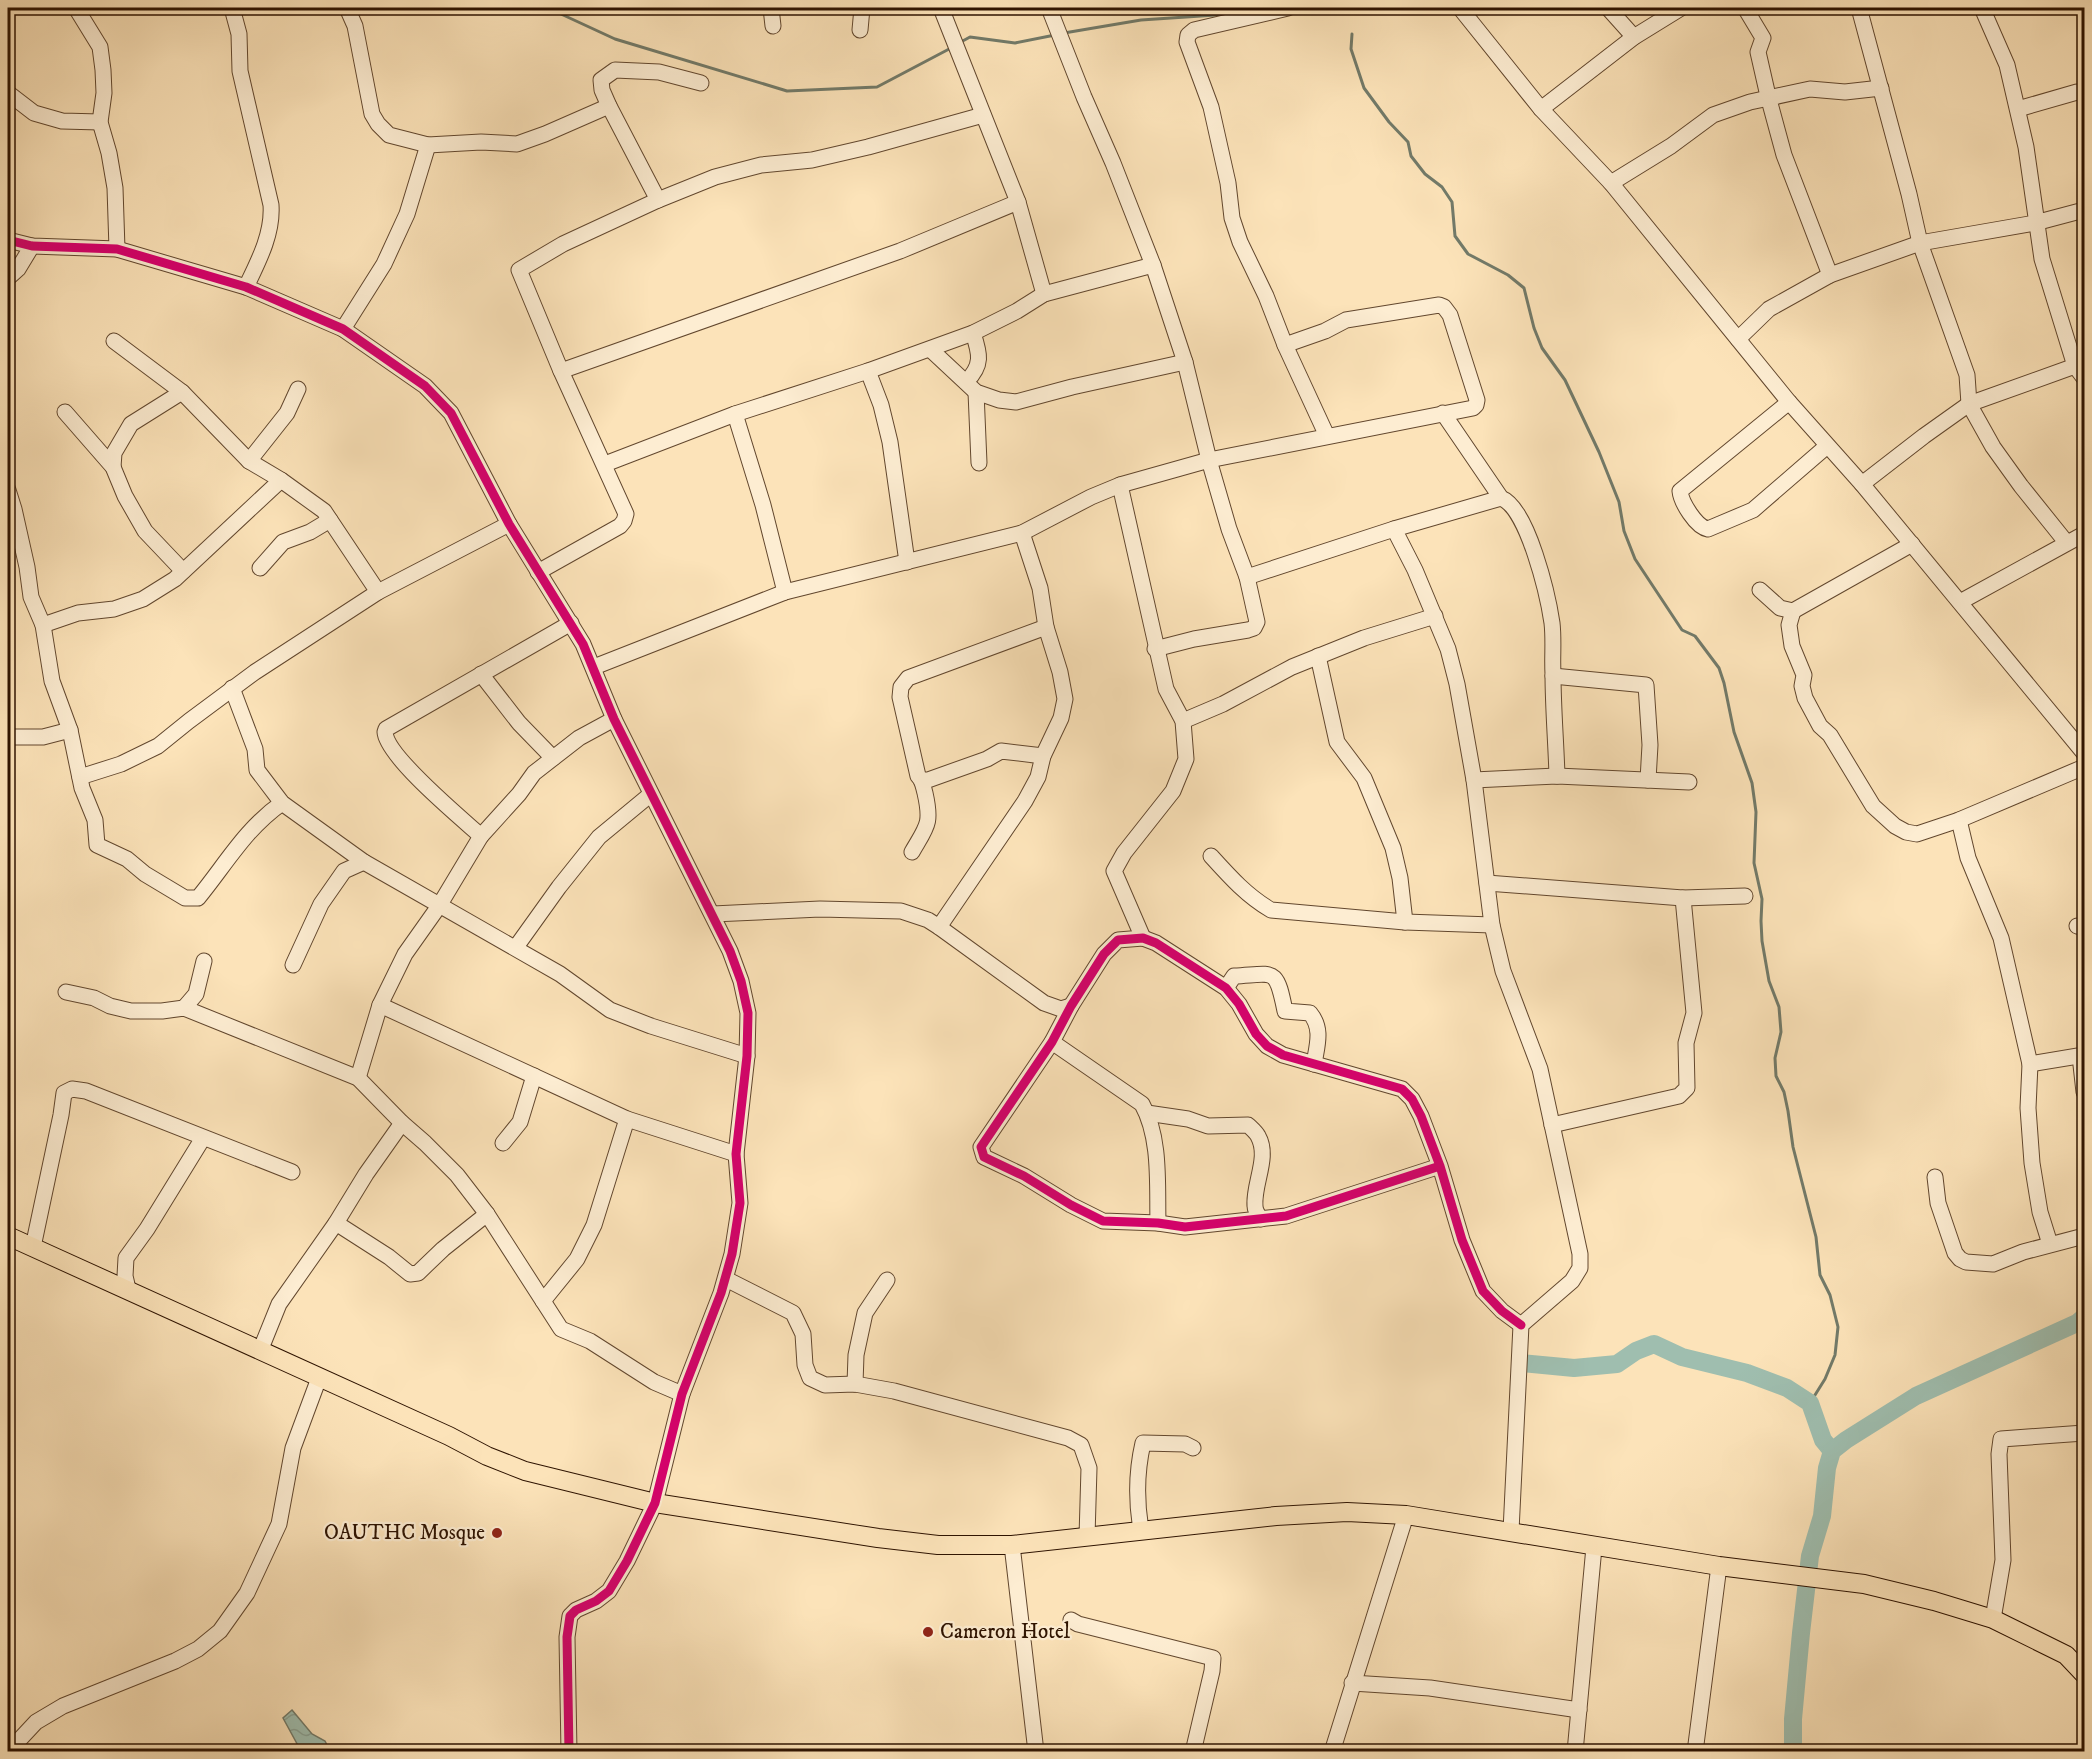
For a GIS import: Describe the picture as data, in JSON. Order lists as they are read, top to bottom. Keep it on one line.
{"places":["OAUTHC Mosque","Cameron Hotel"]}
